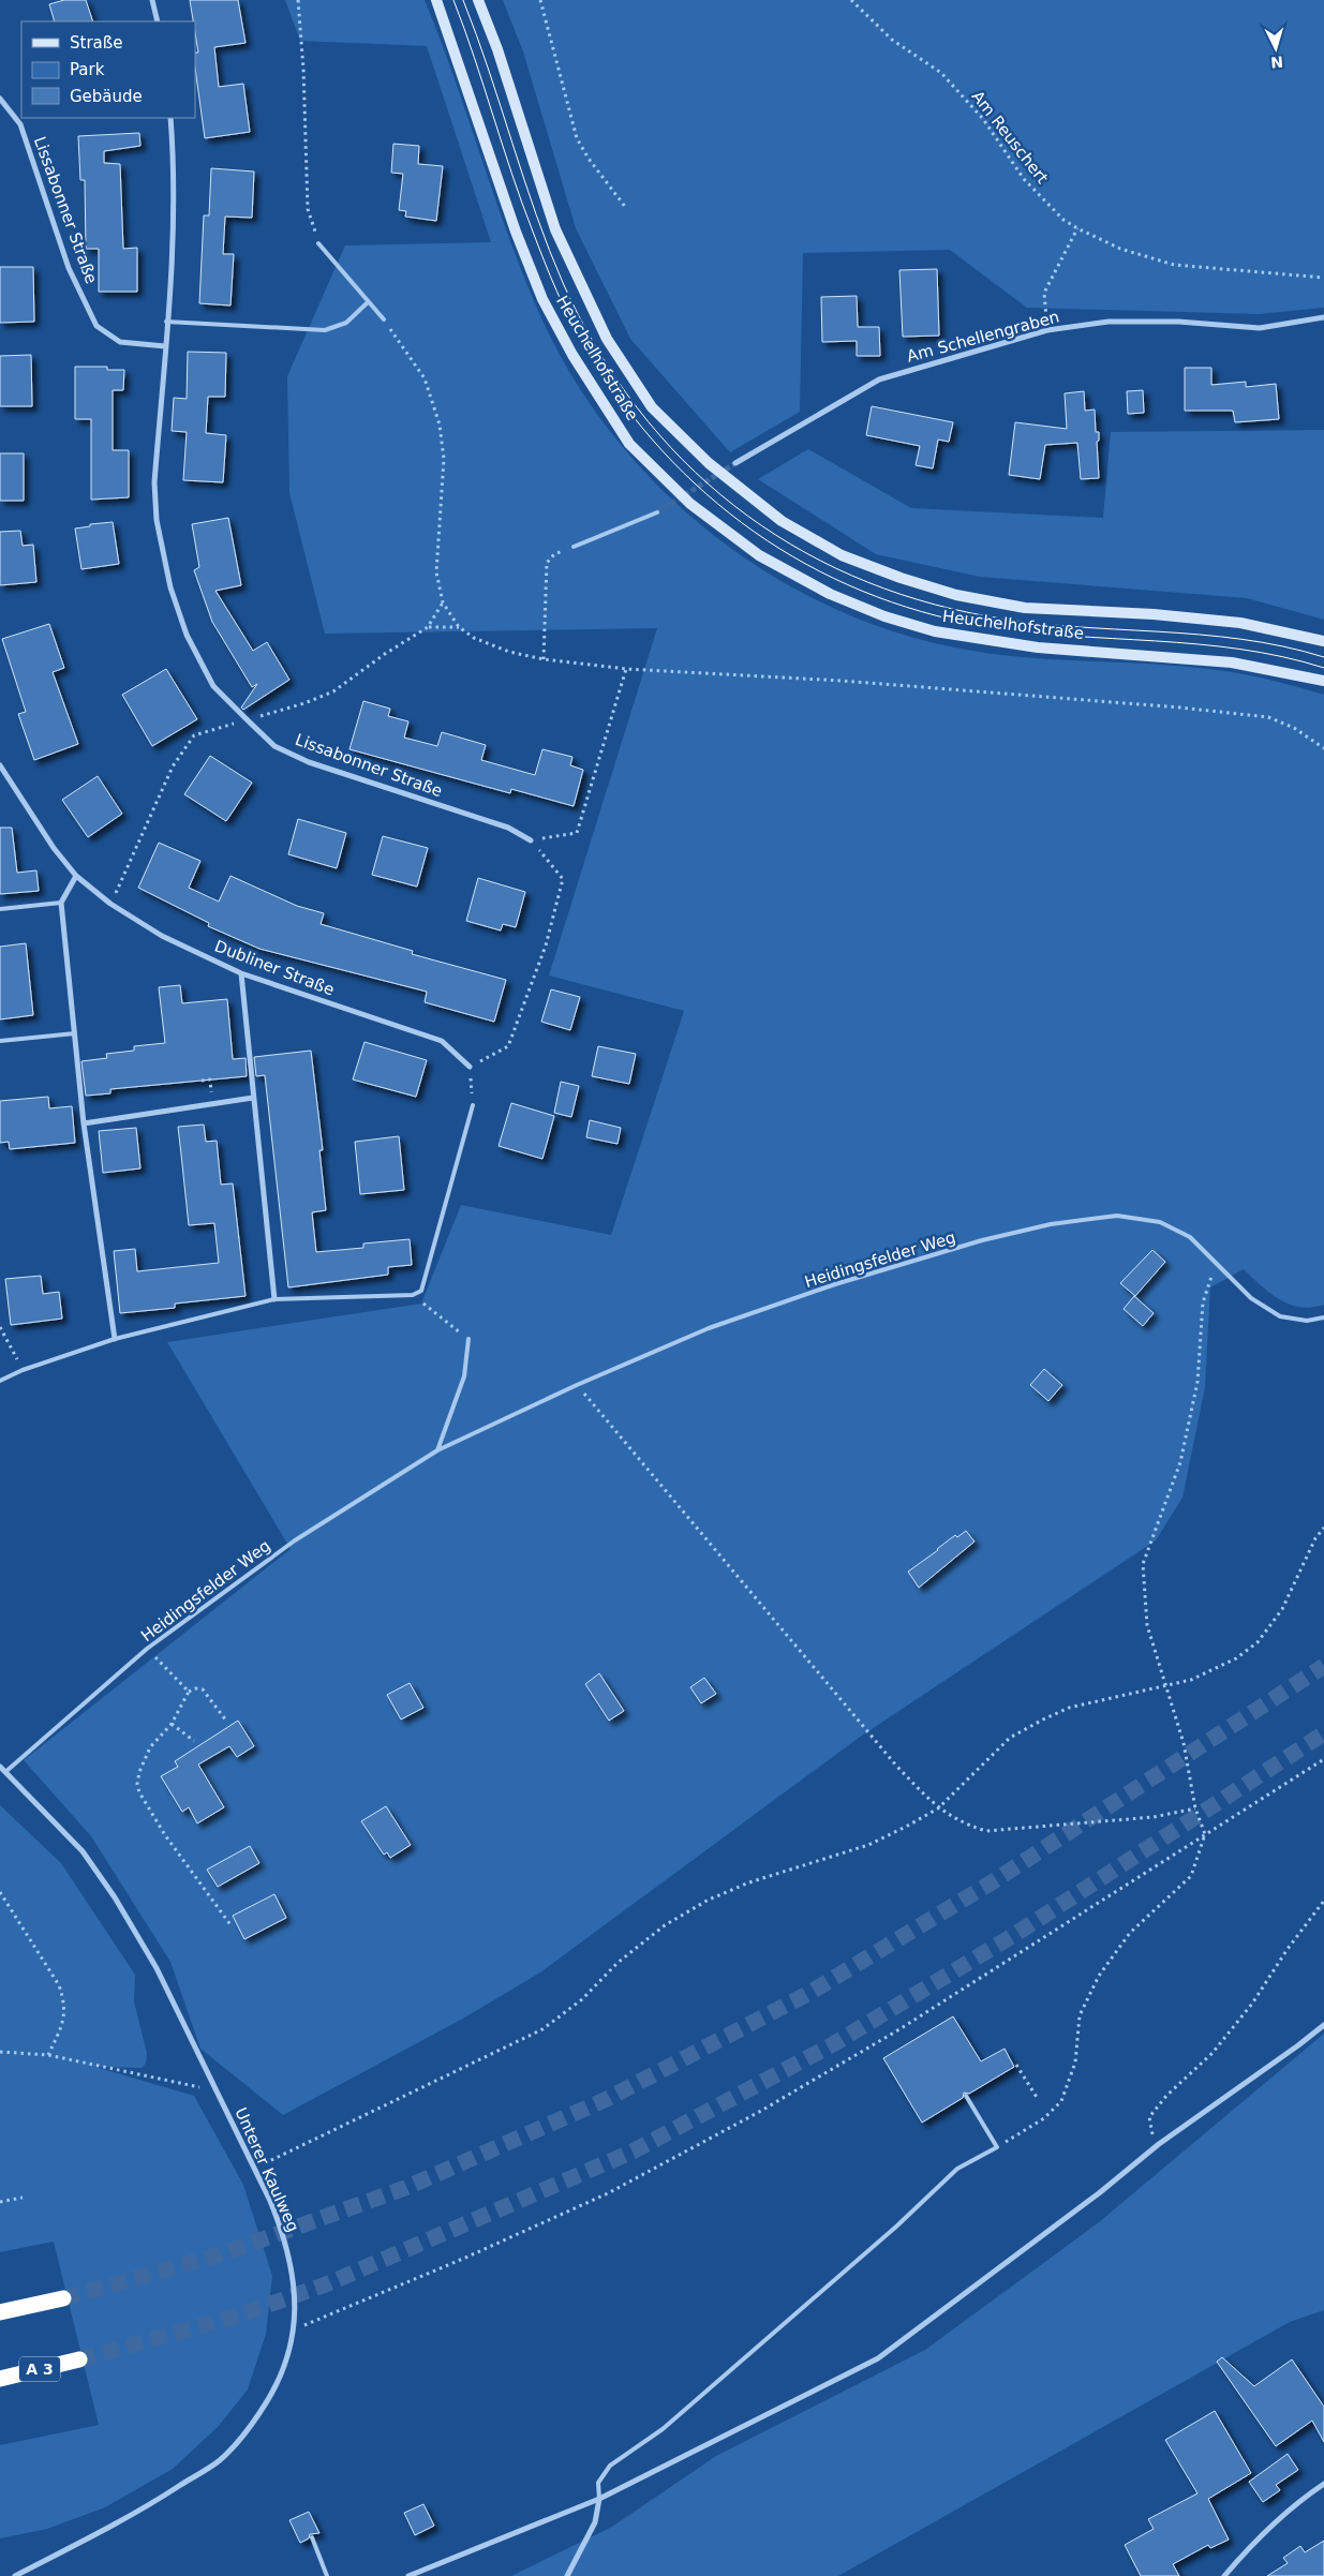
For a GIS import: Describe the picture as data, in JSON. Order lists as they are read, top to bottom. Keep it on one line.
{"streets":{"highway":["A 3"],"main road":["Heuchelhofstraße"],"street":["Lissabonner Straße","Am Schellengraben","Dubliner Straße","Unterer Kaulweg"],"lane":["Heidingsfelder Weg"],"path":["Am Reuschert"]},"crossings":[["Heidingsfelder Weg","Unterer Kaulweg"]],"legend":["Straße","Park","Gebäude"],"north":"bottom"}
